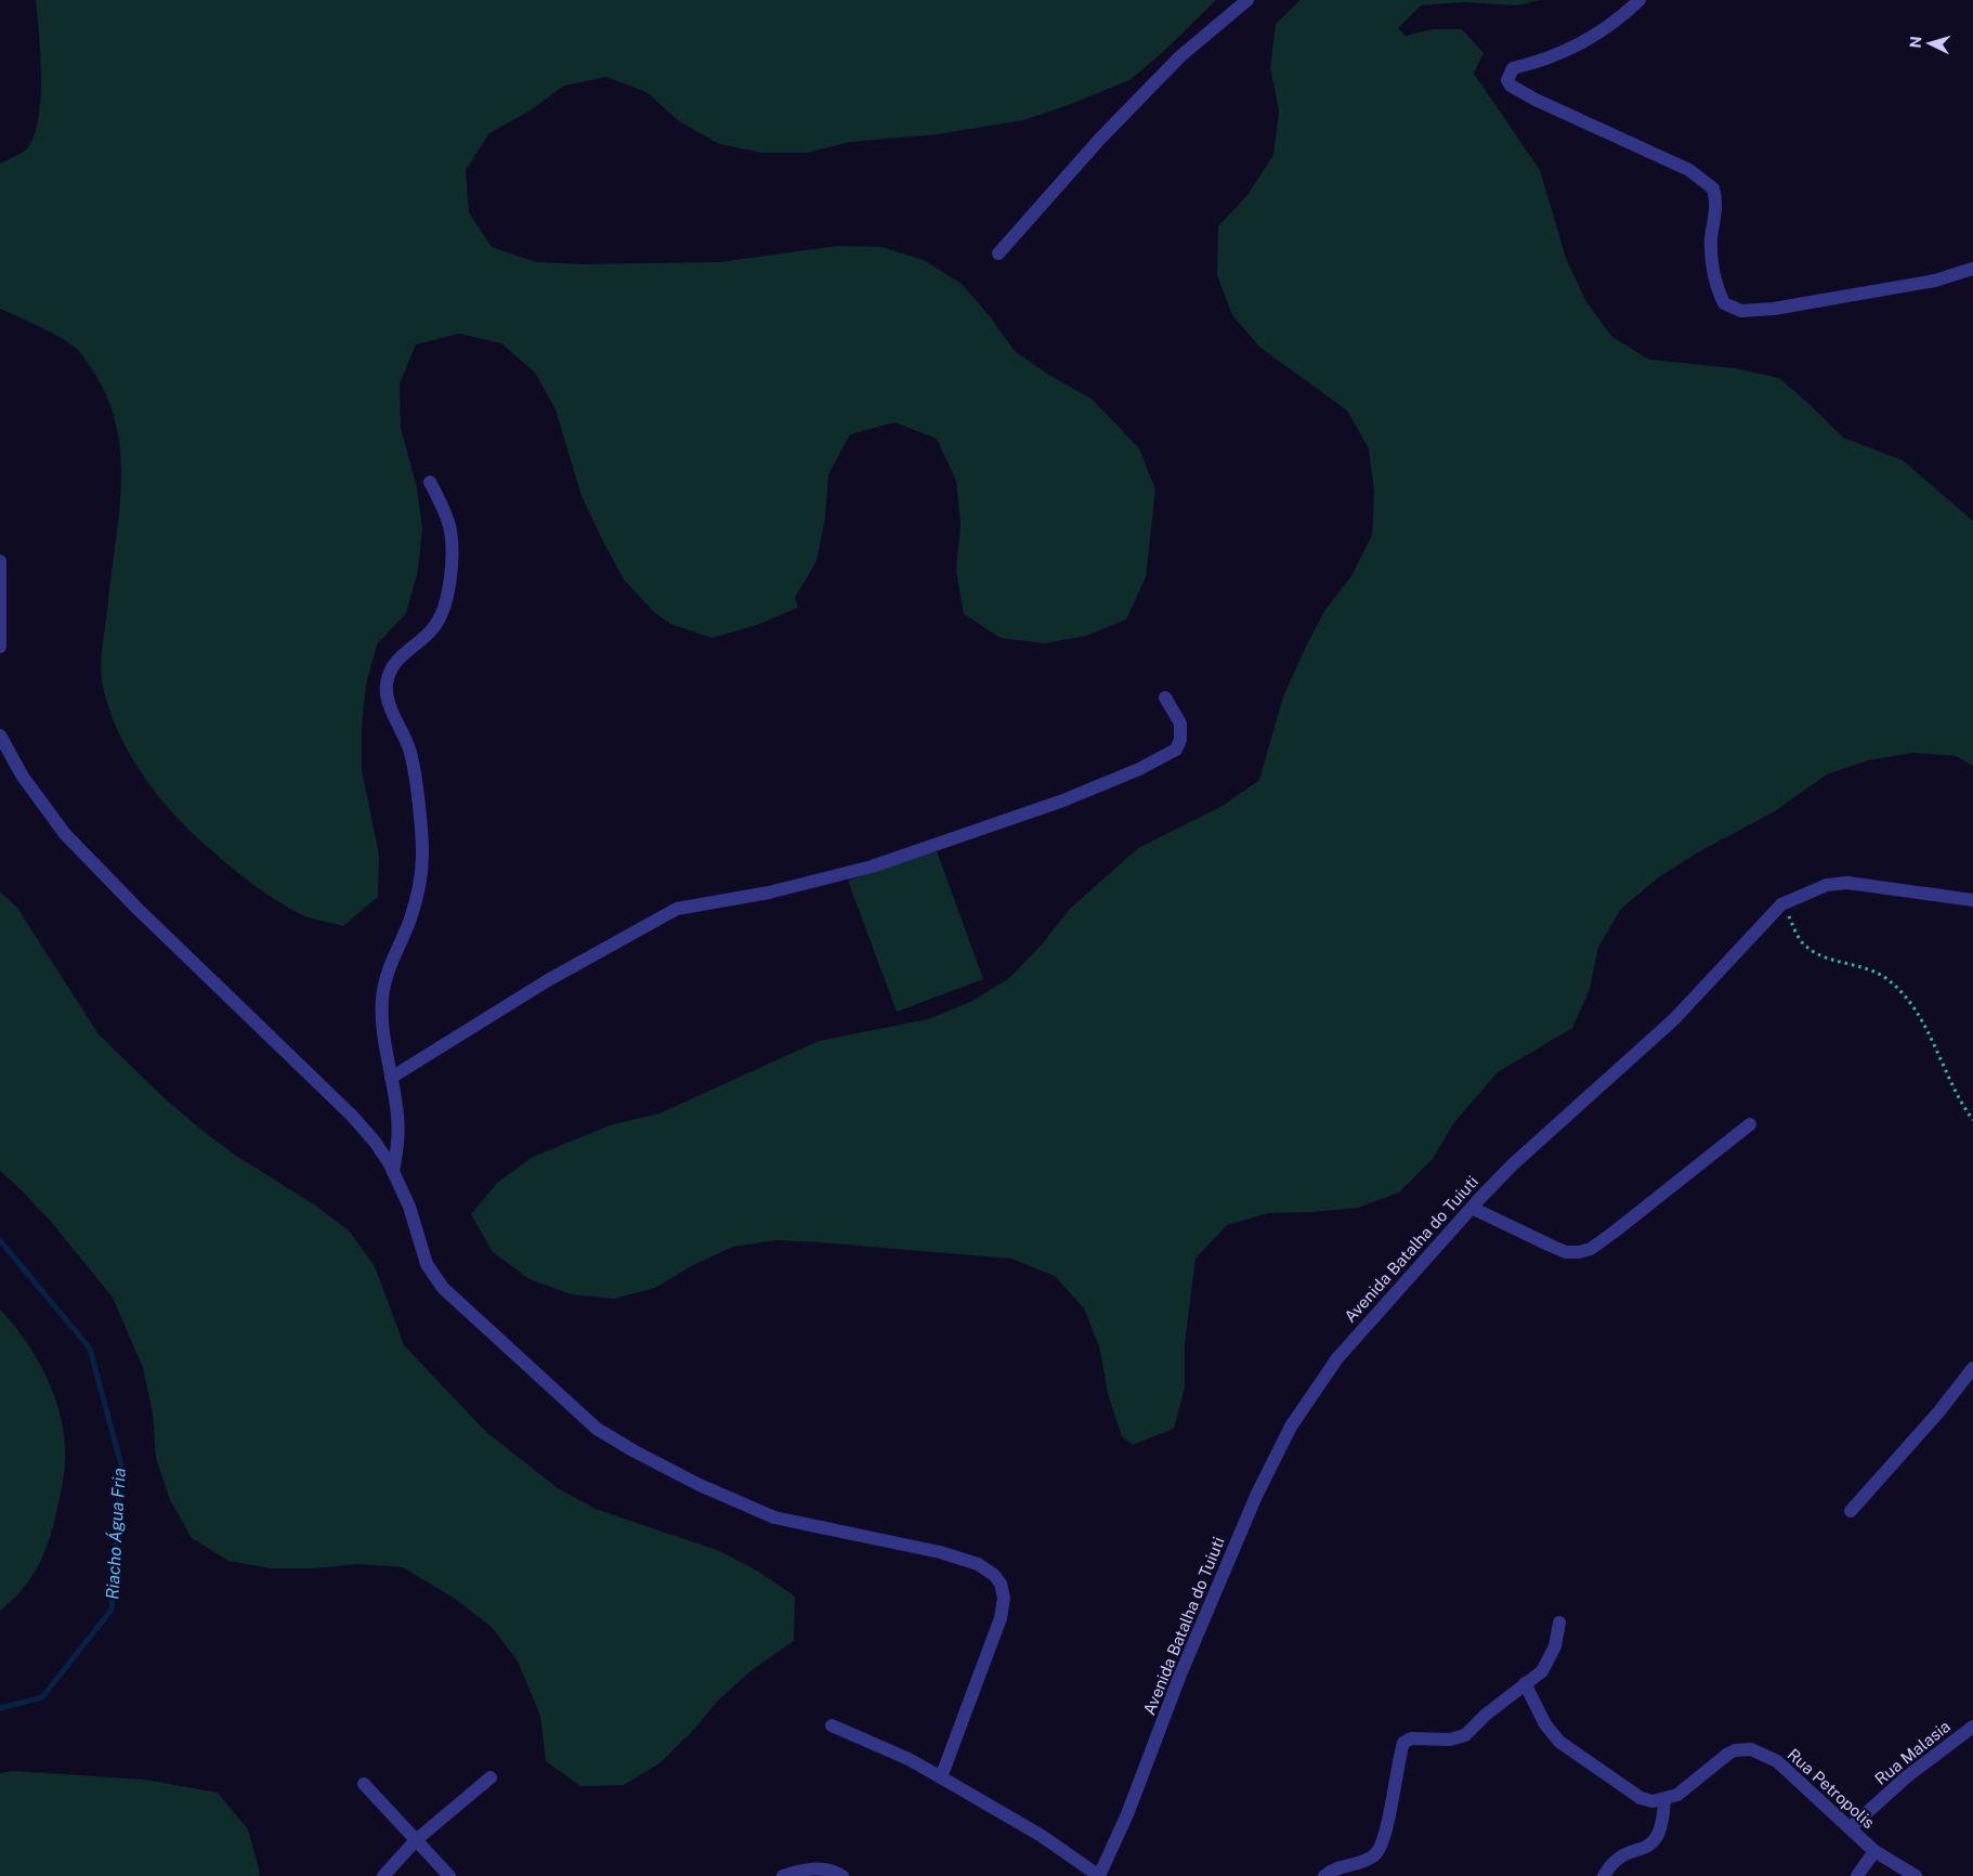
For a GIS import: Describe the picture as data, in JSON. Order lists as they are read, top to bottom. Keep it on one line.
{"streets":{"street":["Avenida Batalha do Tuiuti","Rua Malasia","Rua Petropolis"]},"crossings":[["Rua Malasia","Rua Petropolis"]],"water":["Riacho Água Fria"],"north":"left"}
